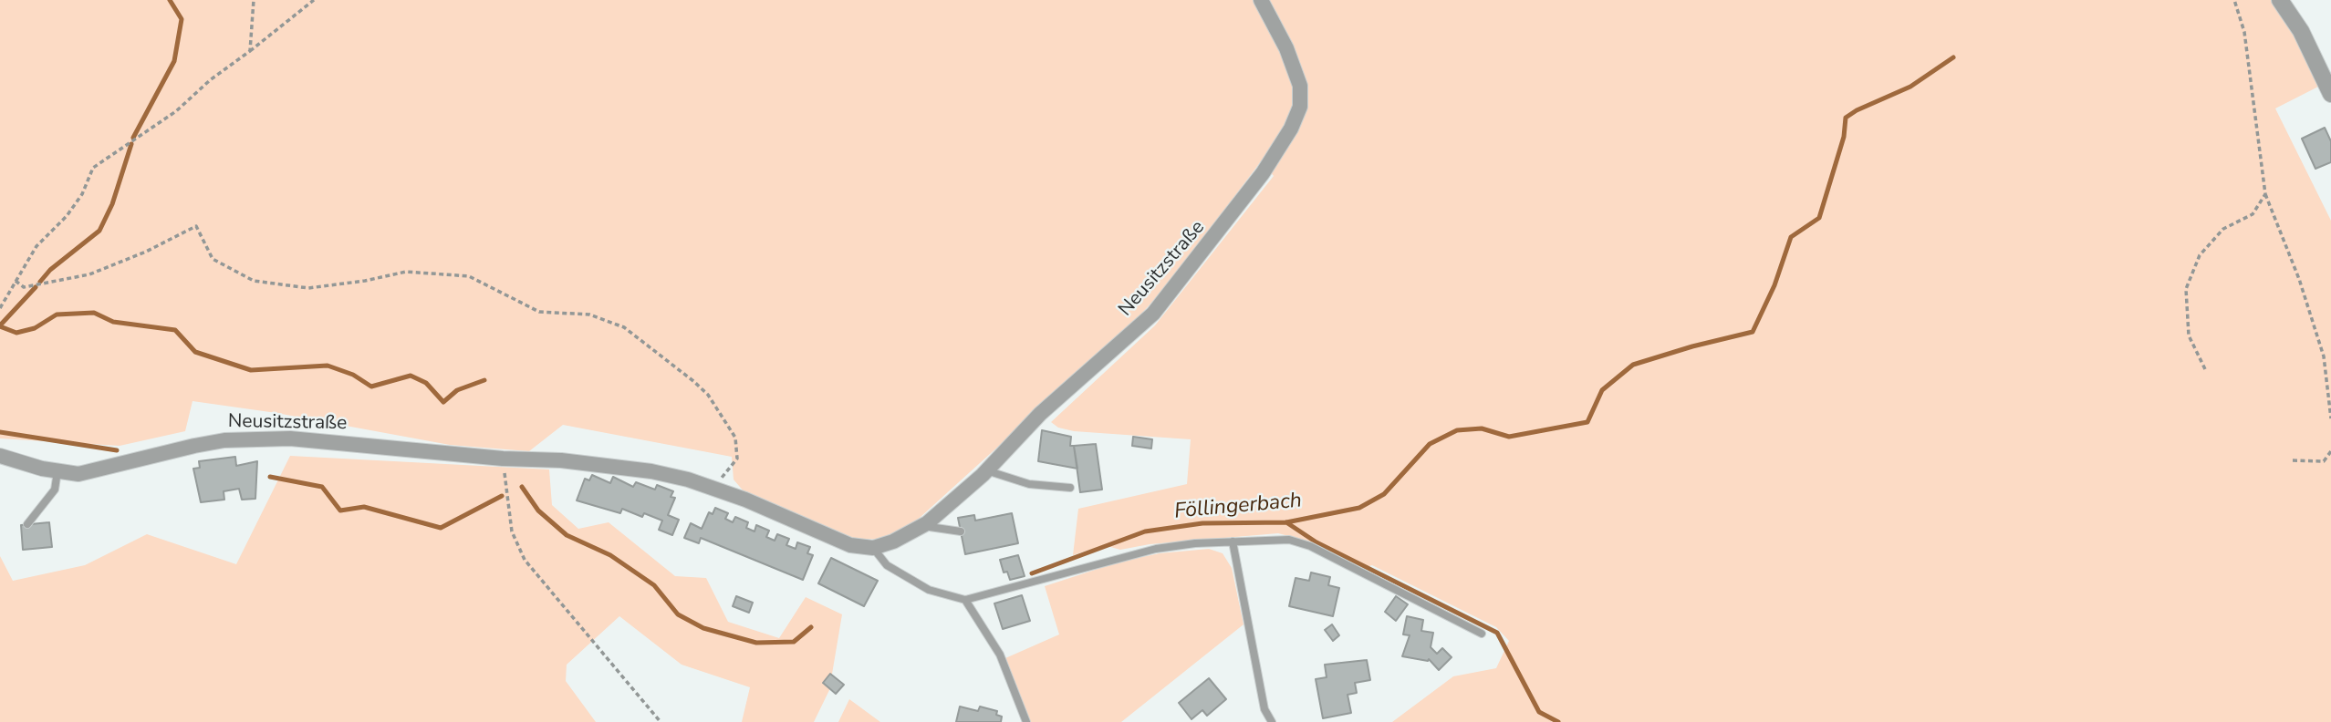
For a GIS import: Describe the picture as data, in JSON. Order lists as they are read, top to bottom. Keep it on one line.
{"streets":{"street":["Neusitzstraße"]},"water":["Föllingerbach"]}
